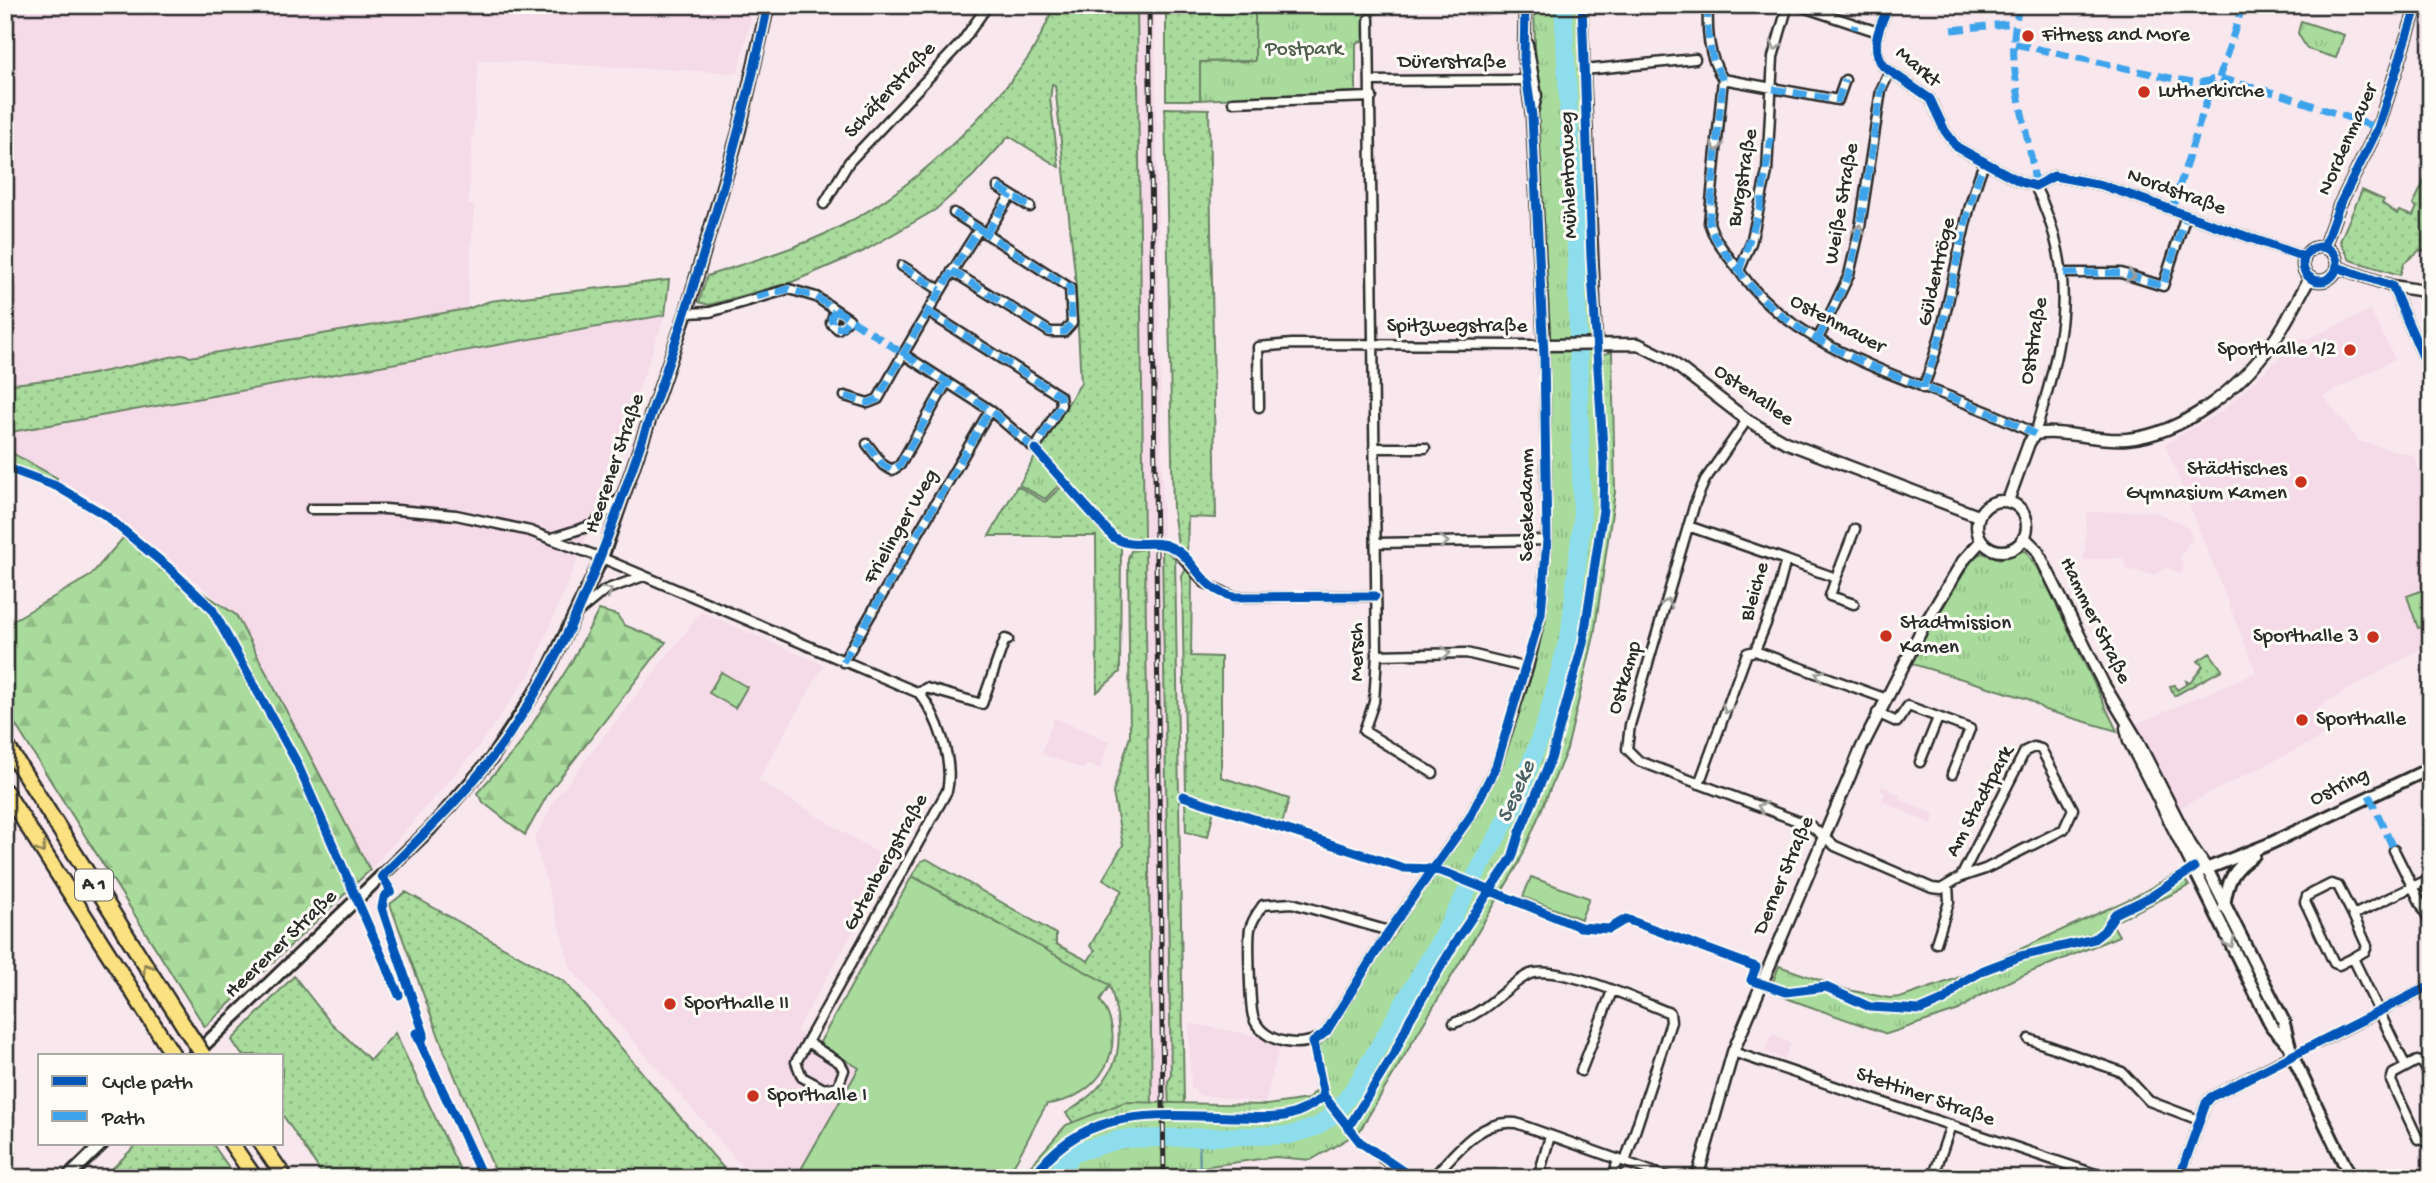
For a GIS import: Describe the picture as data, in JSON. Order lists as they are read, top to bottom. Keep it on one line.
{"streets":{"highway":["A 1"],"main road":["Heerener Straße","Hammer Straße","Ostring"],"street":["Dürerstraße","Markt","Schäferstraße","Nordenmauer","Mühlentorweg","Burgstraße","Nordstraße","Weiße Straße","Güldentröge","Ostenmauer","Spitzwegstraße","Oststraße","Ostenallee","Sesekedamm","Frielinger Weg","Bleiche","Mersch","Ostkamp","Am Stadtpark","Gutenbergstraße","Derner Straße","Stettiner Straße"]},"crossings":[["Dürerstraße","Sesekedamm"],["Dürerstraße","Mersch"],["Markt","Nordstraße"],["Markt","Weiße Straße"],["Markt","Güldentröge"],["Markt","Oststraße"],["Nordenmauer","Nordstraße"],["Mühlentorweg","Ostenallee"],["Burgstraße","Ostenmauer"],["Nordstraße","Oststraße"],["Weiße Straße","Ostenmauer"],["Güldentröge","Ostenmauer"],["Ostenmauer","Oststraße"],["Spitzwegstraße","Ostenallee"],["Spitzwegstraße","Sesekedamm"],["Spitzwegstraße","Mersch"],["Oststraße","Ostenallee"],["Oststraße","Hammer Straße"],["Oststraße","Derner Straße"],["Ostenallee","Sesekedamm"],["Ostenallee","Hammer Straße"],["Ostenallee","Ostkamp"],["Ostenallee","Derner Straße"],["Bleiche","Ostkamp"],["Bleiche","Derner Straße"],["Hammer Straße","Ostring"],["Hammer Straße","Derner Straße"],["Ostkamp","Am Stadtpark"],["Ostkamp","Derner Straße"],["Am Stadtpark","Derner Straße"],["Derner Straße","Stettiner Straße"]],"one_way":["Weiße Straße"],"water":["Seseke"],"parks":["Postpark"],"places":["Fitness and More","Lutherkirche","Sporthalle 1/2","Städtisches Gymnasium Kamen","Stadtmission Kamen","Sporthalle 3","Sporthalle","Sporthalle II","Sporthalle I"],"legend":["Cycle path","Path"]}
